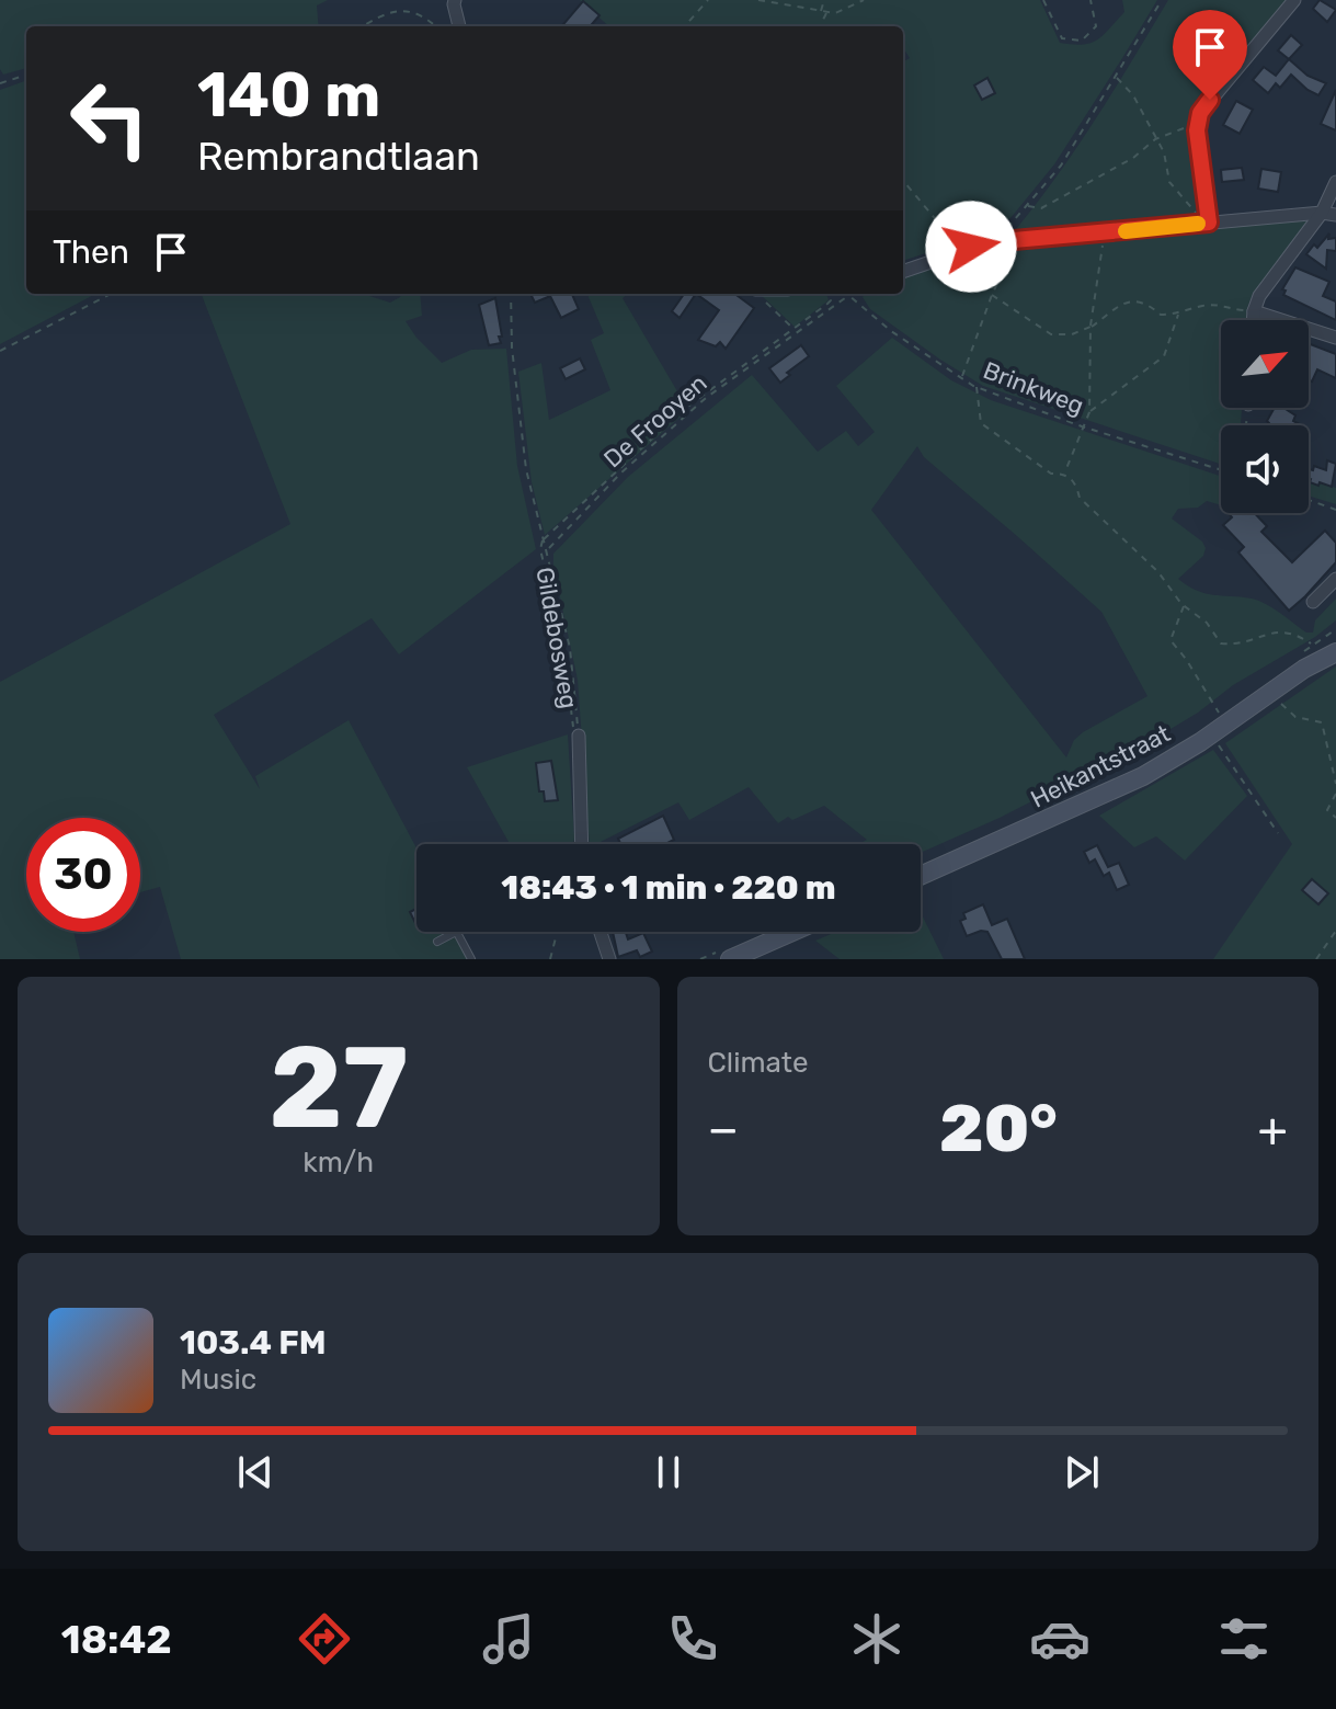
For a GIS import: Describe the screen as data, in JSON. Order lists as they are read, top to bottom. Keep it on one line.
{"streets":{"street":["Gildebosweg","Heikantstraat"],"path":["Brinkweg","De Frooyen"]},"crossings":[["Brinkweg","De Frooyen"],["De Frooyen","Gildebosweg"]],"north":"top right","page":{"turn":["140 m","Rembrandtlaan"],"then":"Then","limit":"30","trip":"18:43 · 1 min · 220 m","tile":[["27","km/h"],"Climate"],"heat":["−","20°","+"],"song":["103.4 FM","Music"],"tabs":"18:42"}}
